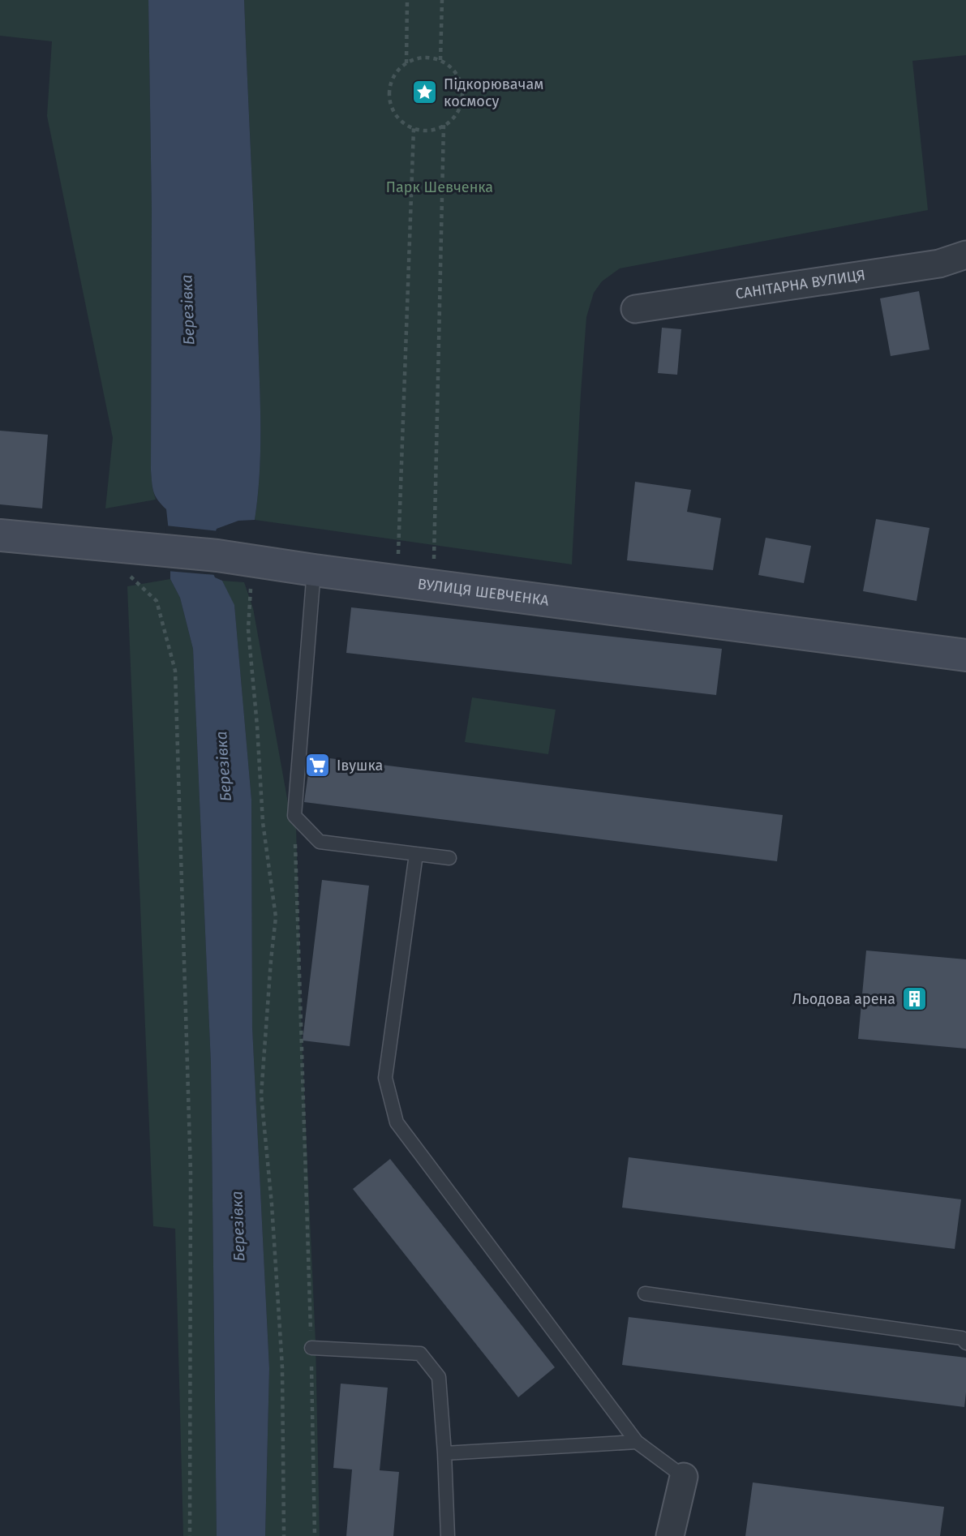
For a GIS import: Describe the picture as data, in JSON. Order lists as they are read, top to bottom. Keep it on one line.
{"streets":{"main road":["ВУЛИЦЯ ШЕВЧЕНКА"],"street":["САНІТАРНА ВУЛИЦЯ"]},"water":["Березівка"],"parks":["Парк Шевченка"],"places":{"place":["Підкорювачам космосу"],"supermarket":["Івушка"],"building":["Льодова арена"]}}
